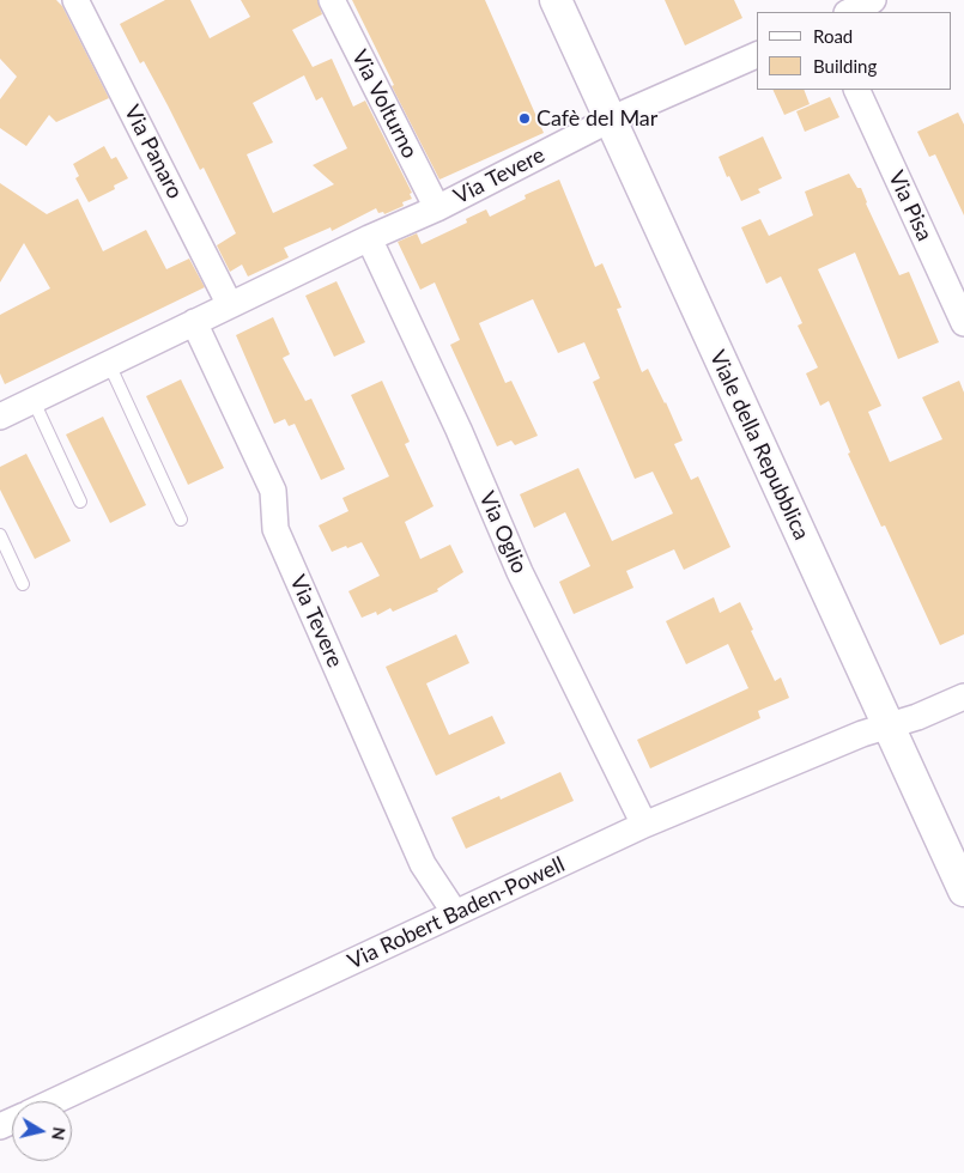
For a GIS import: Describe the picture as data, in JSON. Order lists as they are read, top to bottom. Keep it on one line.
{"streets":{"street":["Via Volturno","Via Panaro","Via Tevere","Via Pisa","Viale della Repubblica","Via Oglio","Via Robert Baden-Powell"]},"crossings":[["Via Volturno","Via Tevere"],["Via Panaro","Via Tevere"],["Via Tevere","Viale della Repubblica"],["Via Tevere","Via Oglio"],["Via Tevere","Via Robert Baden-Powell"],["Viale della Repubblica","Via Robert Baden-Powell"],["Via Oglio","Via Robert Baden-Powell"]],"places":["Cafè del Mar"],"legend":["Road","Building"],"north":"right"}
